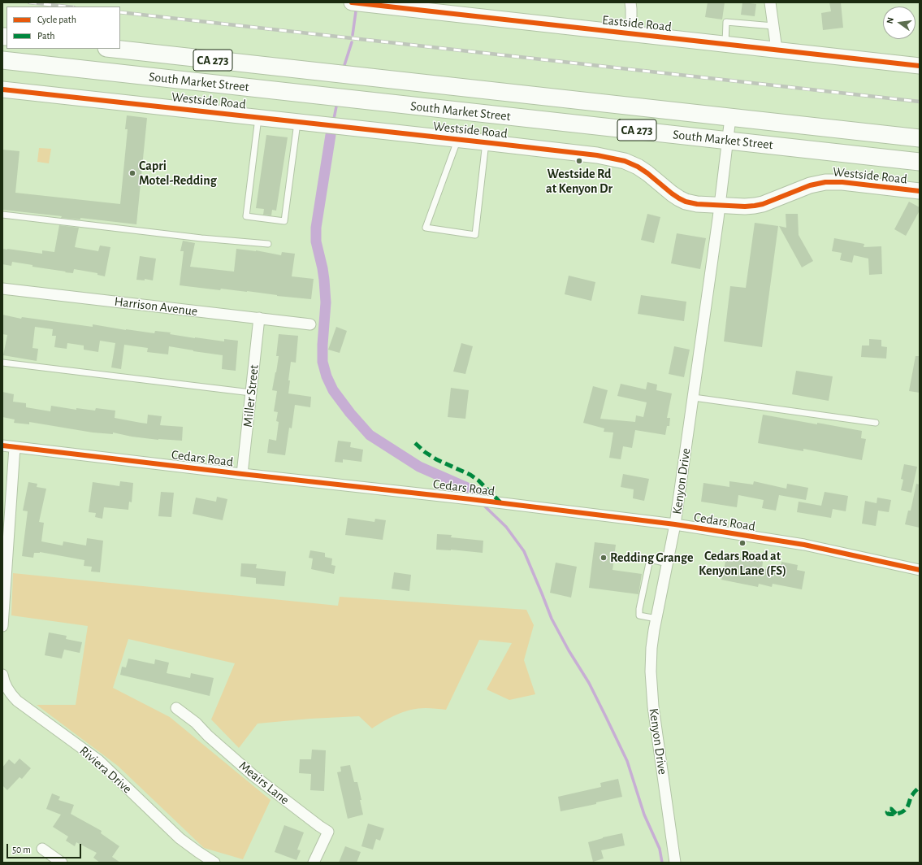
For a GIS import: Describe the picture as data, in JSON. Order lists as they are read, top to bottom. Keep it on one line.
{"streets":{"main road":["CA 273","South Market Street"],"street":["Eastside Road","Westside Road","Harrison Avenue","Miller Street","Cedars Road","Kenyon Drive","Riviera Drive","Meairs Lane"]},"crossings":[["South Market Street","Kenyon Drive"],["Westside Road","Kenyon Drive"],["Harrison Avenue","Miller Street"],["Miller Street","Cedars Road"],["Cedars Road","Kenyon Drive"]],"places":["Westside Rd at Kenyon Dr","Capri Motel-Redding","Cedars Road at Kenyon Lane (FS)","Redding Grange"],"legend":["Cycle path","Path"],"scale_bar":"50 m","north":"left"}
